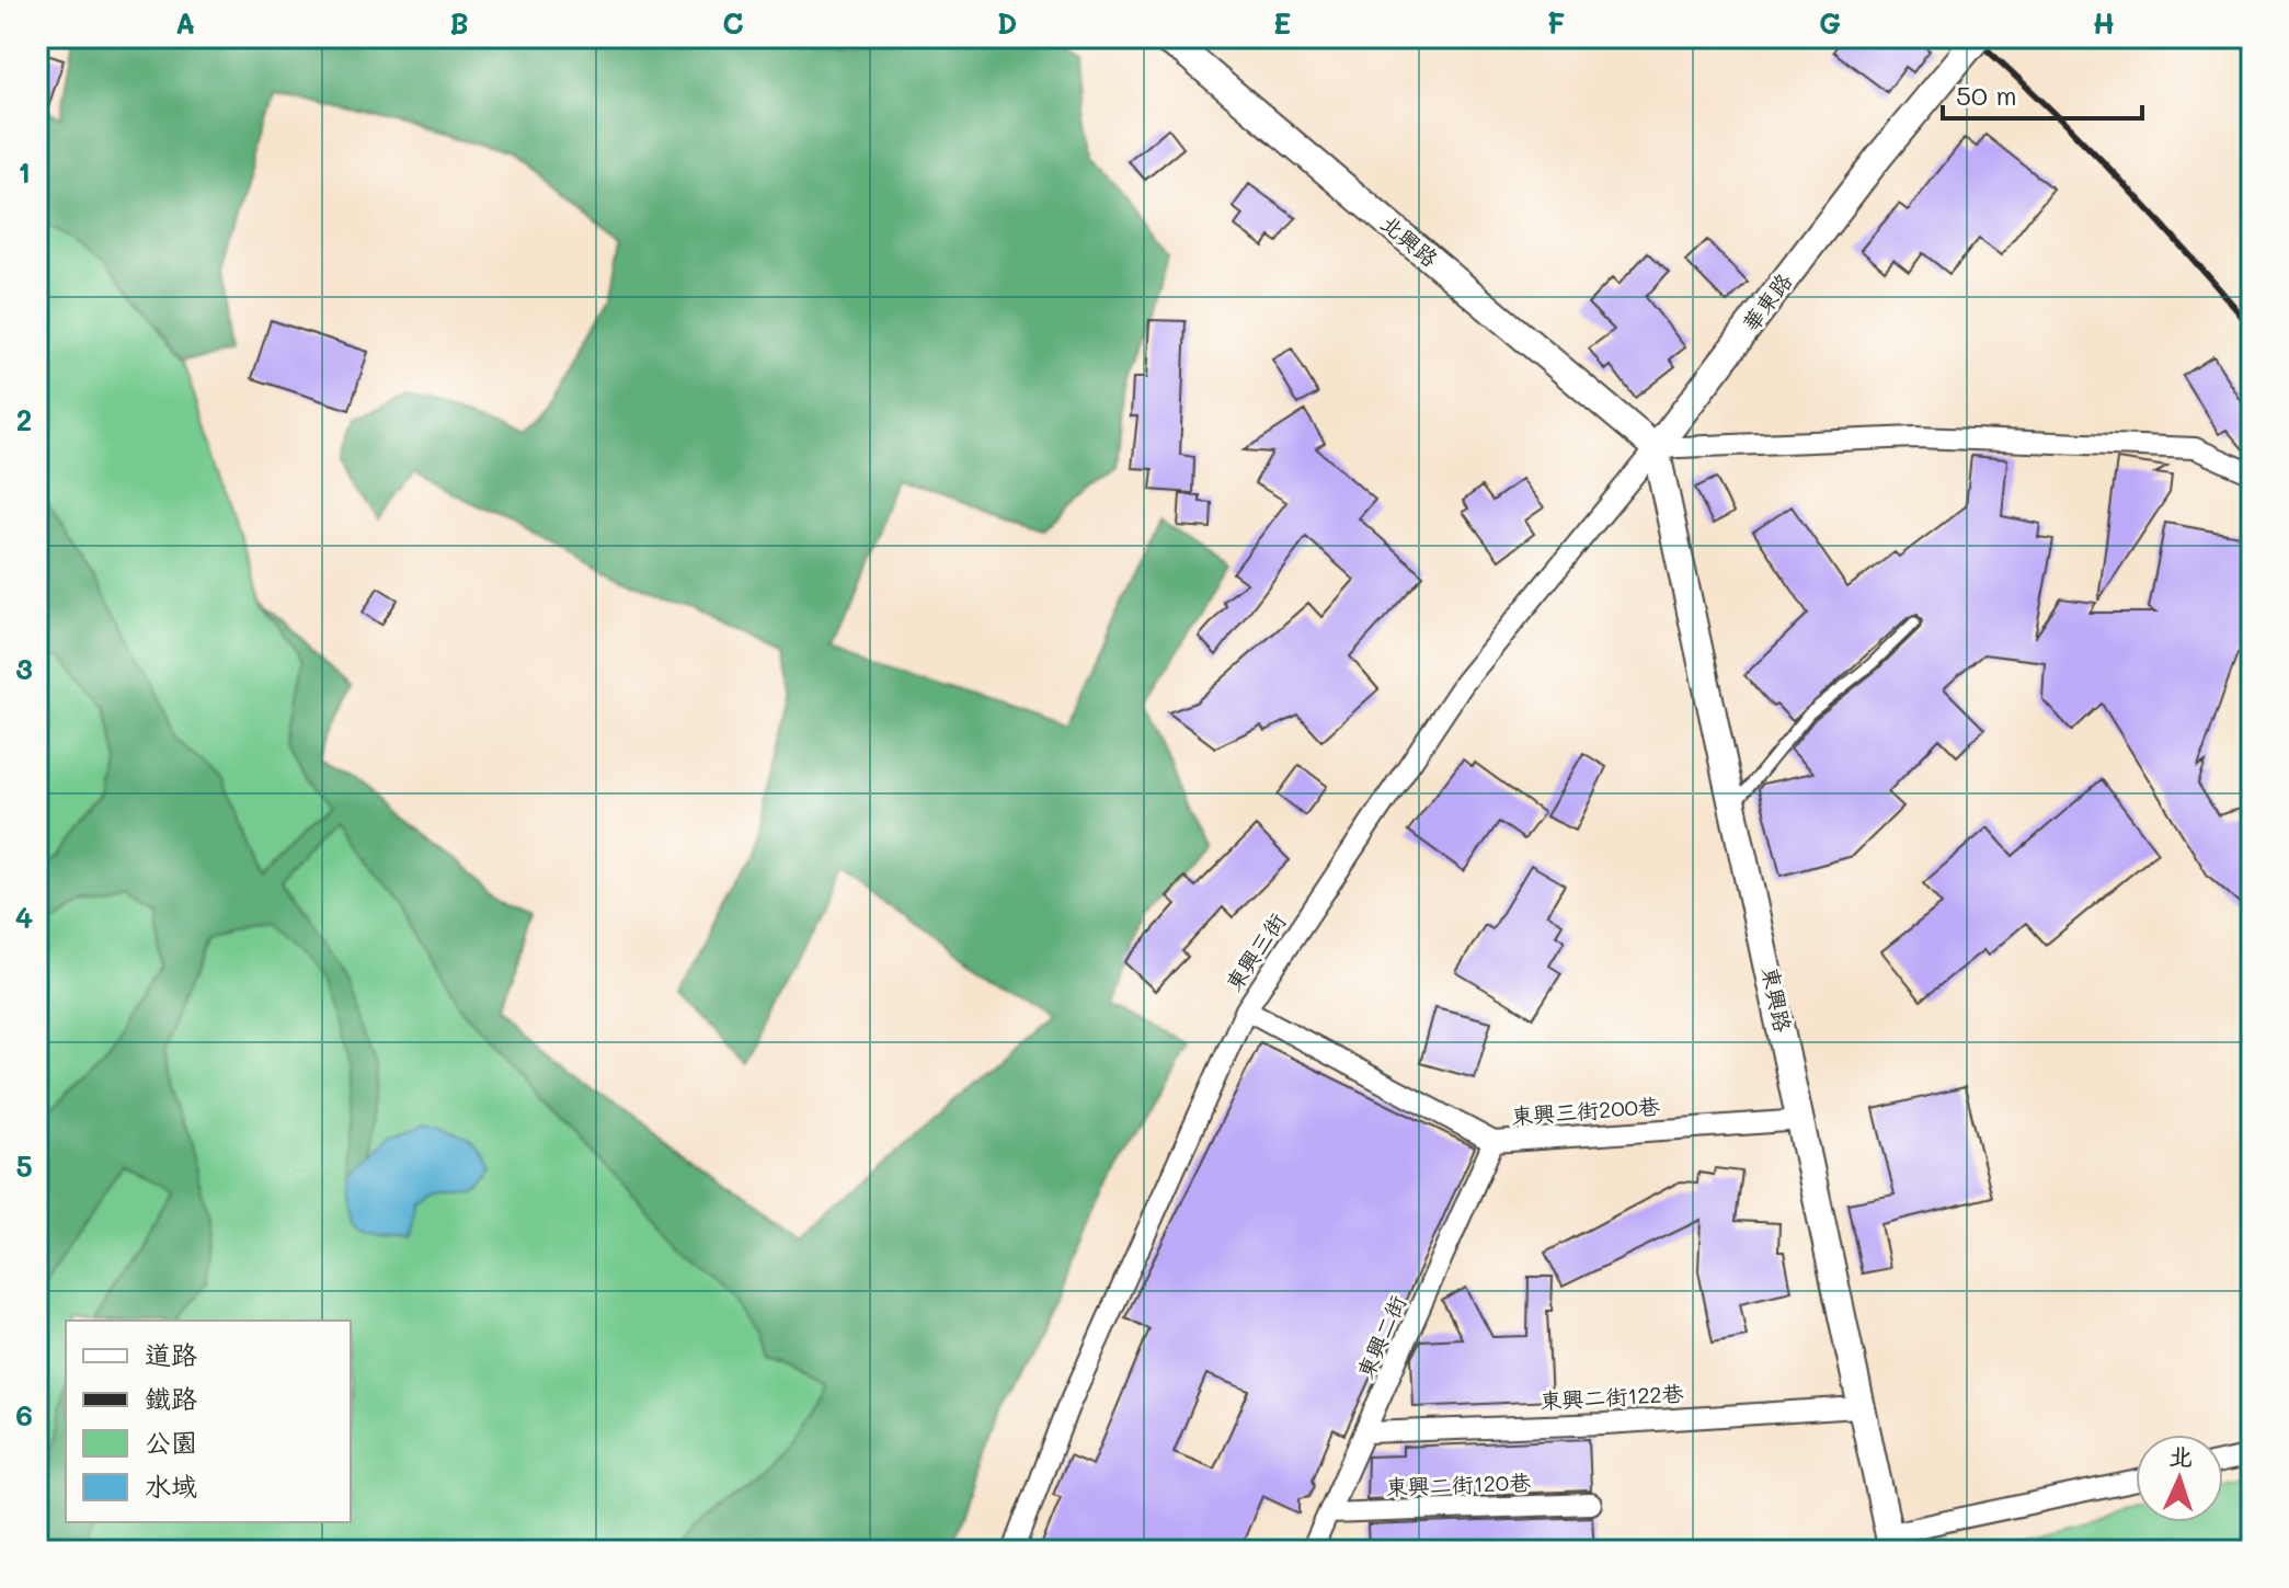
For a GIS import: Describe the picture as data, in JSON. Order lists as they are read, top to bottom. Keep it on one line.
{"streets":{"street":["北興路","華東路","東興三街","東興路","東興三街200巷","東興二街","東興二街122巷","東興二街120巷"]},"crossings":[["北興路","華東路"],["北興路","東興三街"],["北興路","東興路"],["華東路","東興三街"],["華東路","東興路"],["東興三街","東興路"],["東興三街","東興三街200巷"],["東興路","東興三街200巷"],["東興路","東興二街122巷"],["東興三街200巷","東興二街"],["東興二街","東興二街122巷"],["東興二街","東興二街120巷"]],"legend":["道路","鐵路","公園","水域"],"scale_bar":"50 m","north":"top","grid":{"columns":["A","B","C","D","E","F","G","H"],"rows":["1","2","3","4","5","6"]}}
